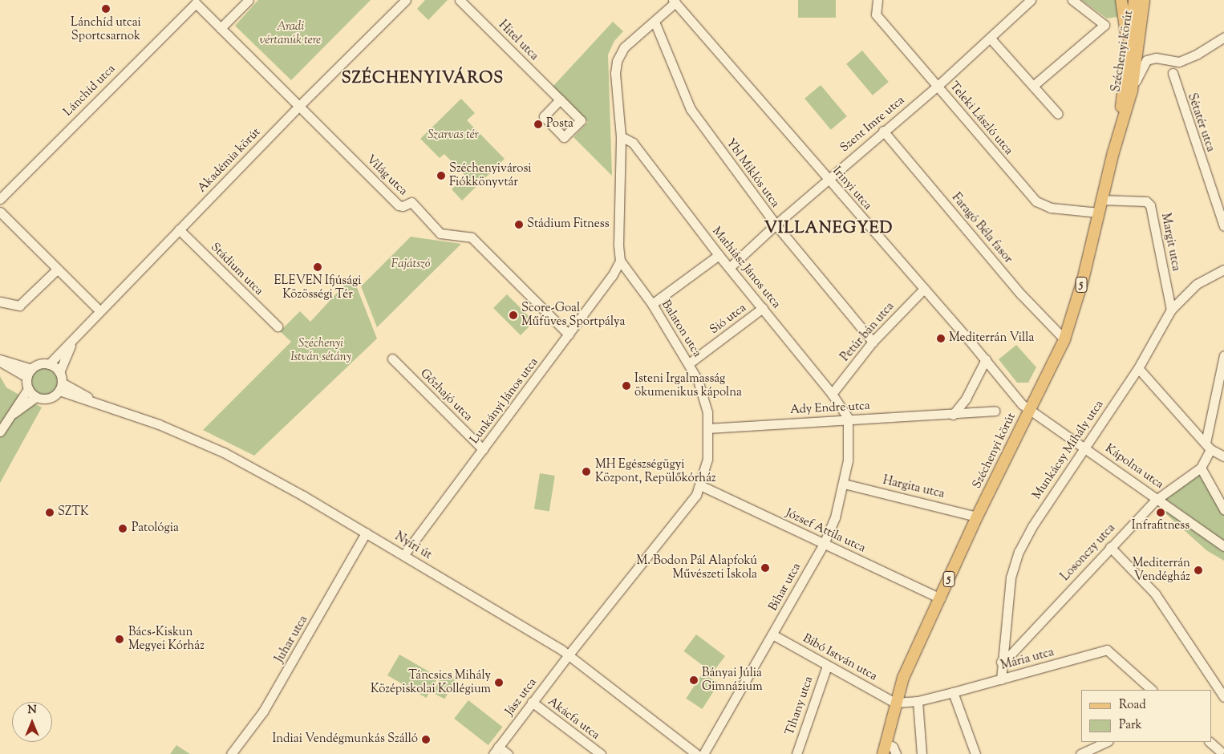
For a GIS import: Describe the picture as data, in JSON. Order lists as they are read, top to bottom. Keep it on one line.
{"streets":{"main road":["Széchenyi körút","5"],"street":["Hitel utca","Lánchíd utca","Teleki László utca","Sétatér utca","Szent Imre utca","Akadémia körút","Ybl Miklós utca","Világ utca","Irinyi utca","Faragó Béla fasor","Margit utca","Mathiász János utca","Stádium utca","Sió utca","Balaton utca","Petúr bán utca","Gőzhajó utca","Lunkányi János utca","Ady Endre utca","Munkácsy Mihály utca","Kápolna utca","Hargita utca","József Attila utca","Nyíri út","Losonczy utca","Bihar utca","Juhar utca","Bibó István utca","Mária utca","Jász utca","Tihany utca","Akácfa utca"]},"crossings":[["Széchenyi körút","Teleki László utca"],["Széchenyi körút","Irinyi utca"],["Széchenyi körút","Faragó Béla fasor"],["Széchenyi körút","Margit utca"],["Széchenyi körút","5"],["Széchenyi körút","Kápolna utca"],["Széchenyi körút","Hargita utca"],["Széchenyi körút","József Attila utca"],["Széchenyi körút","Bibó István utca"],["Széchenyi körút","Mária utca"],["Lánchíd utca","Világ utca"],["Teleki László utca","Szent Imre utca"],["Szent Imre utca","Ybl Miklós utca"],["Szent Imre utca","Irinyi utca"],["Szent Imre utca","Faragó Béla fasor"],["Szent Imre utca","Mathiász János utca"],["Akadémia körút","Világ utca"],["Akadémia körút","Stádium utca"],["Akadémia körút","Nyíri út"],["Ybl Miklós utca","Petúr bán utca"],["Világ utca","Lunkányi János utca"],["Irinyi utca","Petúr bán utca"],["Irinyi utca","Kápolna utca"],["Margit utca","Munkácsy Mihály utca"],["Mathiász János utca","Sió utca"],["Mathiász János utca","Petúr bán utca"],["Mathiász János utca","Ady Endre utca"],["Mathiász János utca","Bihar utca"],["Sió utca","Balaton utca"],["Balaton utca","Lunkányi János utca"],["Balaton utca","Ady Endre utca"],["Balaton utca","József Attila utca"],["Balaton utca","Nyíri út"],["Balaton utca","Jász utca"],["Gőzhajó utca","Lunkányi János utca"],["Lunkányi János utca","Nyíri út"],["Ady Endre utca","Bihar utca"],["Munkácsy Mihály utca","Kápolna utca"],["Munkácsy Mihály utca","Losonczy utca"],["Munkácsy Mihály utca","Mária utca"],["Kápolna utca","Losonczy utca"],["Hargita utca","Bihar utca"],["József Attila utca","Bihar utca"],["Nyíri út","Juhar utca"],["Nyíri út","Jász utca"],["Bihar utca","Bibó István utca"],["Bibó István utca","Mária utca"],["Bibó István utca","Tihany utca"],["Jász utca","Akácfa utca"]],"districts":["SZÉCHENYIVÁROS","VILLANEGYED"],"parks":["Aradi vértanúk tere","Szarvas tér","Fajátszó","Széchenyi István sétány"],"places":["Lánchíd utcai Sportcsarnok","Posta","Széchenyivárosi Fiókkönyvtár","Stádium Fitness","ELEVEN Ifjúsági Közösségi Tér","Score-Goal Műfüves Sportpálya","Mediterrán Villa","Isteni Irgalmasság ökumenikus kápolna","MH Egészségügyi Központ, Repülőkórház","SZTK","Infrafitness","Patológia","M. Bodon Pál Alapfokú Művészeti Iskola","Mediterrán Vendégház","Bács-Kiskun Megyei Kórház","Bányai Júlia Gimnázium","Táncsics Mihály Középiskolai Kollégium","Indiai Vendégmunkás Szálló"],"legend":["Road","Park"],"north":"top"}
